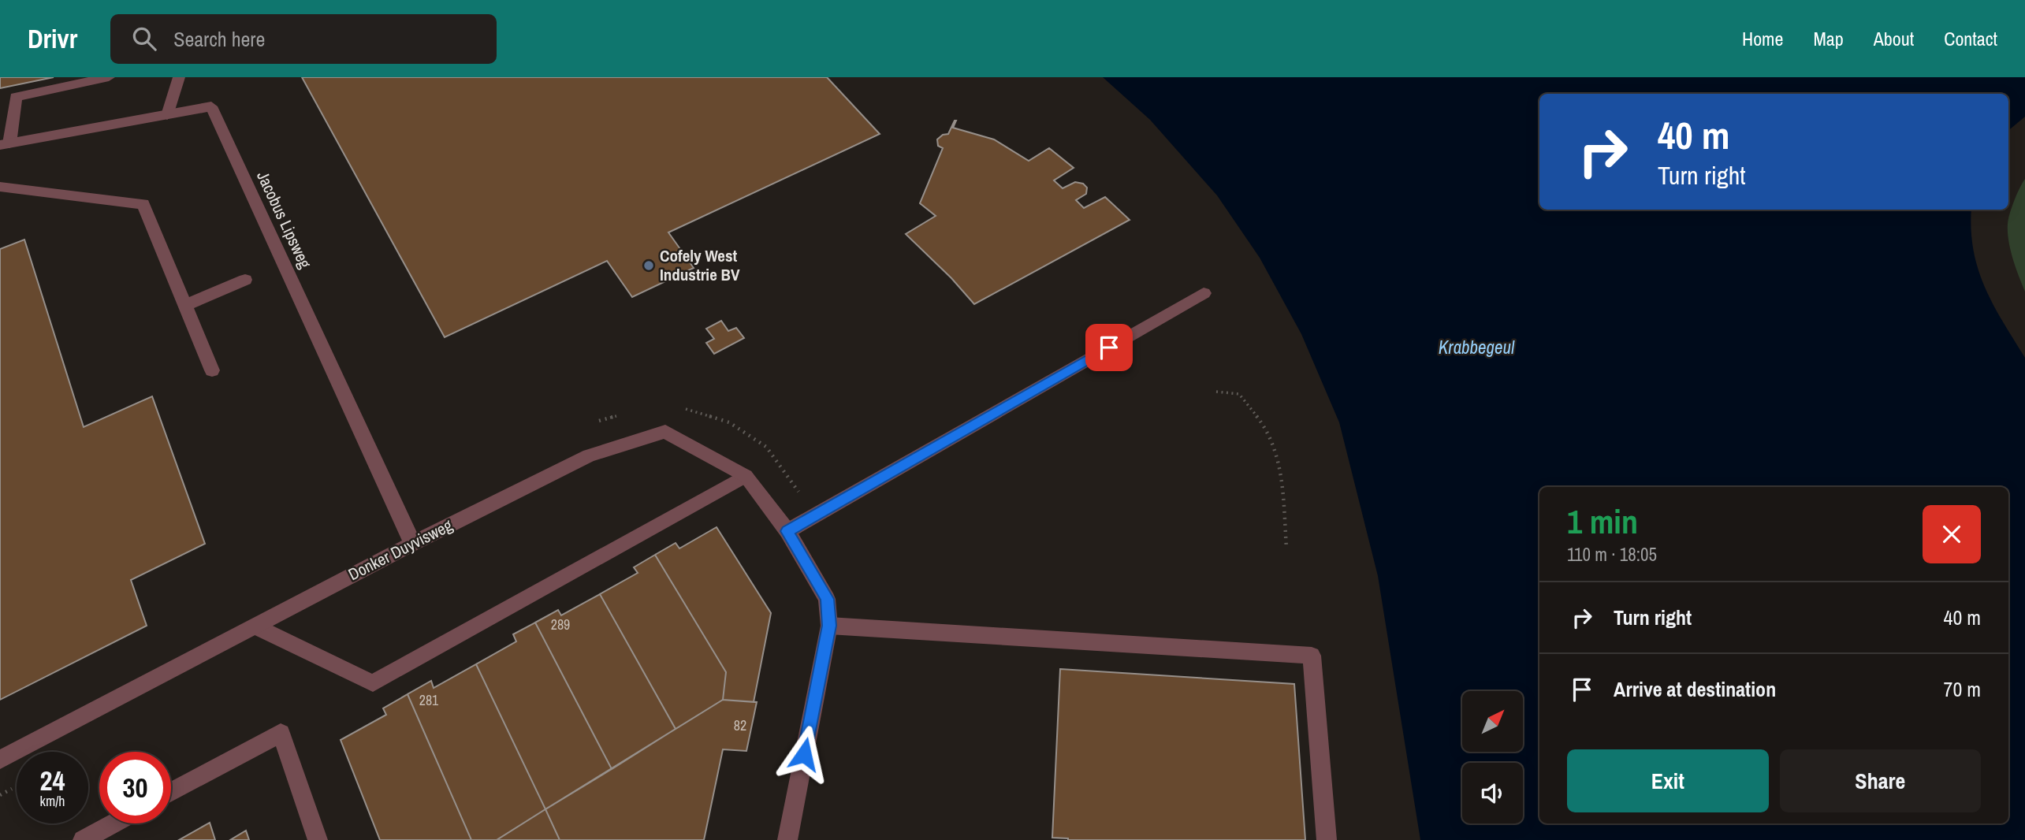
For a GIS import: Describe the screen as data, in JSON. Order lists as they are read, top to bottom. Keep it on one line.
{"streets":{"street":["Jacobus Lipsweg","Donker Duyvisweg"]},"crossings":[["Jacobus Lipsweg","Donker Duyvisweg"]],"water":["Krabbegeul"],"places":["Cofely West Industrie BV"],"house_numbers":["289","281","82"],"north":"top right","page":{"header":"Drivr","search":"Search here","nav":["Home","Map","About","Contact"],"turn":["40 m","Turn right"],"heading":["1 min","110 m · 18:05"],"list":[{"name":"Turn right","value":"40 m"},{"name":"Arrive at destination","value":"70 m"}],"buttons":["Exit","Share"],"speed":"24 km/h","limit":"30"}}
